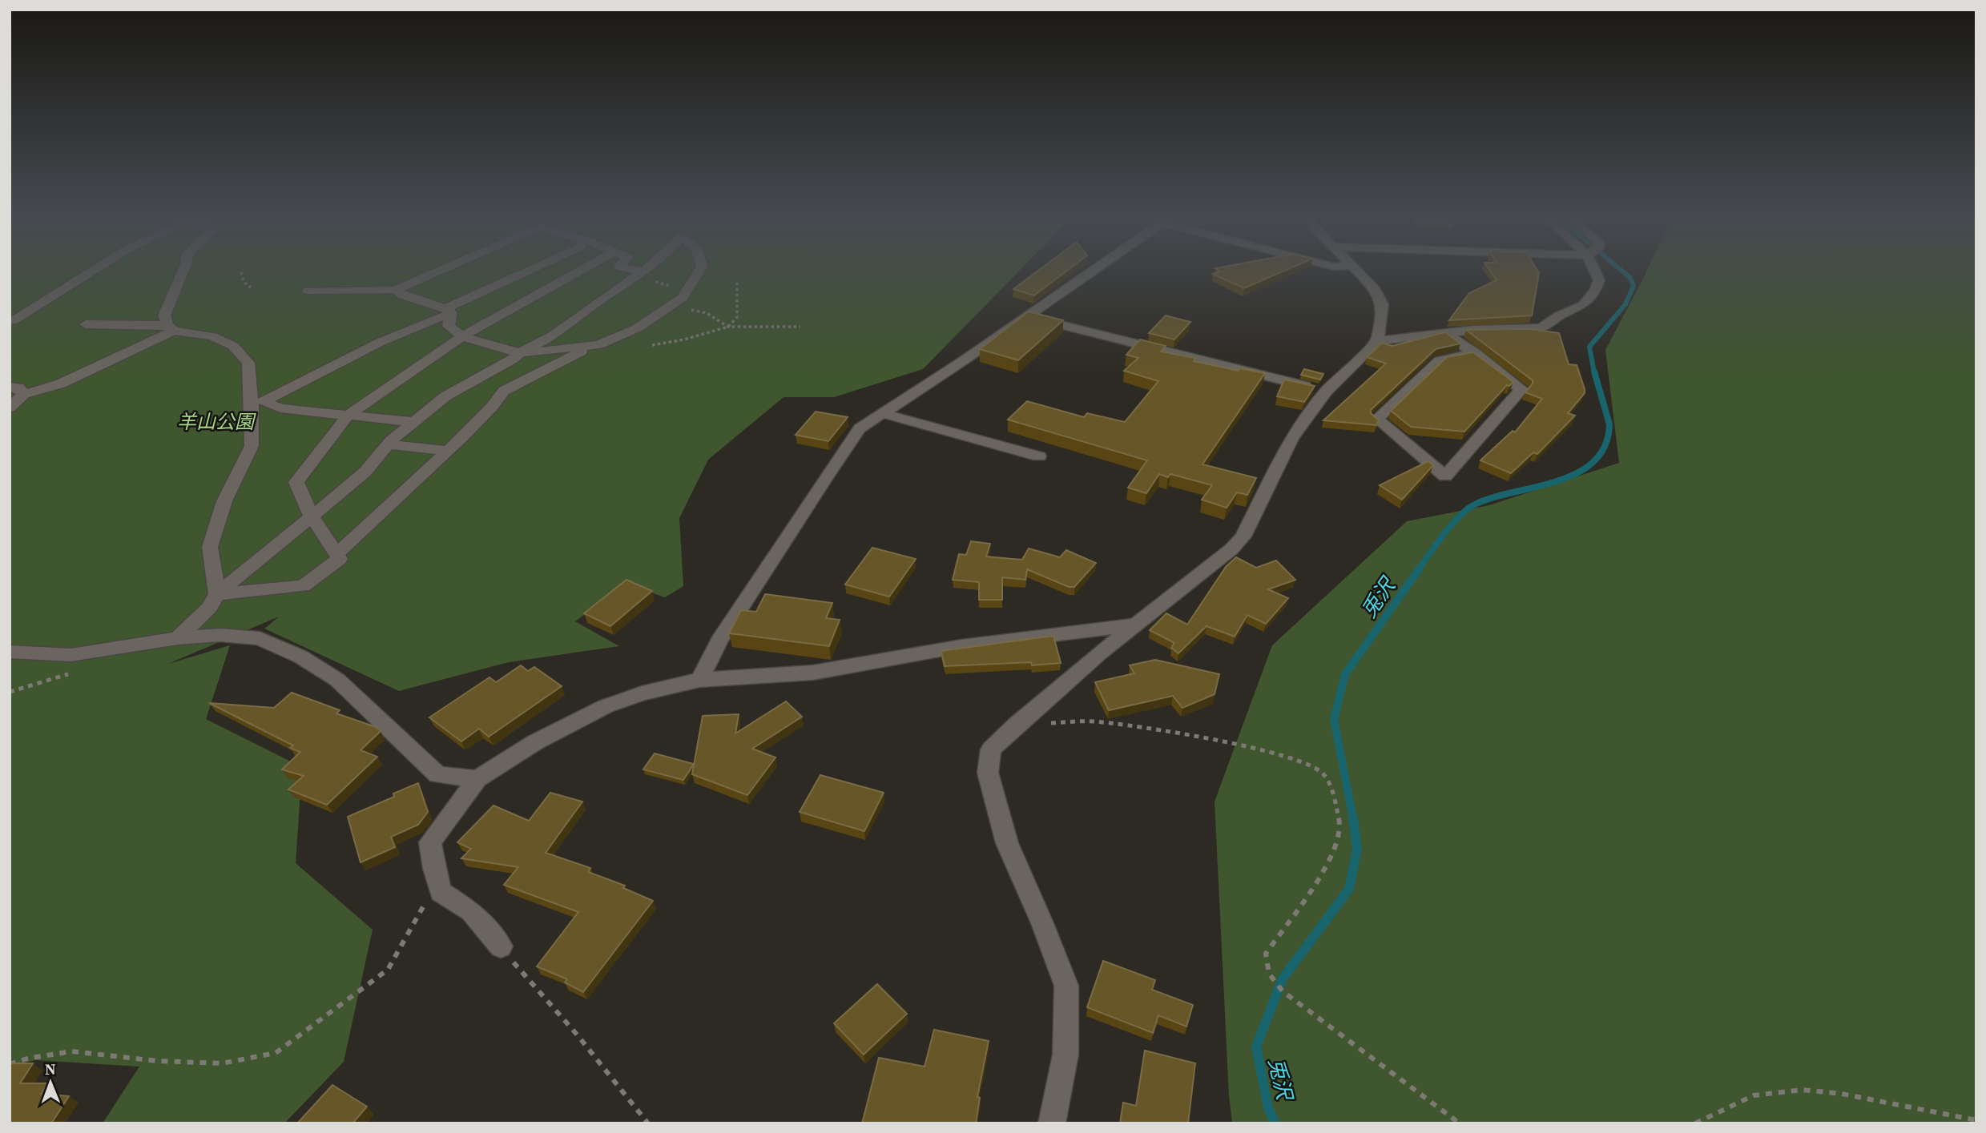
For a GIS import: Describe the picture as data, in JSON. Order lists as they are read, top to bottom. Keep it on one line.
{"water":["兎沢"],"parks":["羊山公園"],"north":"top"}
